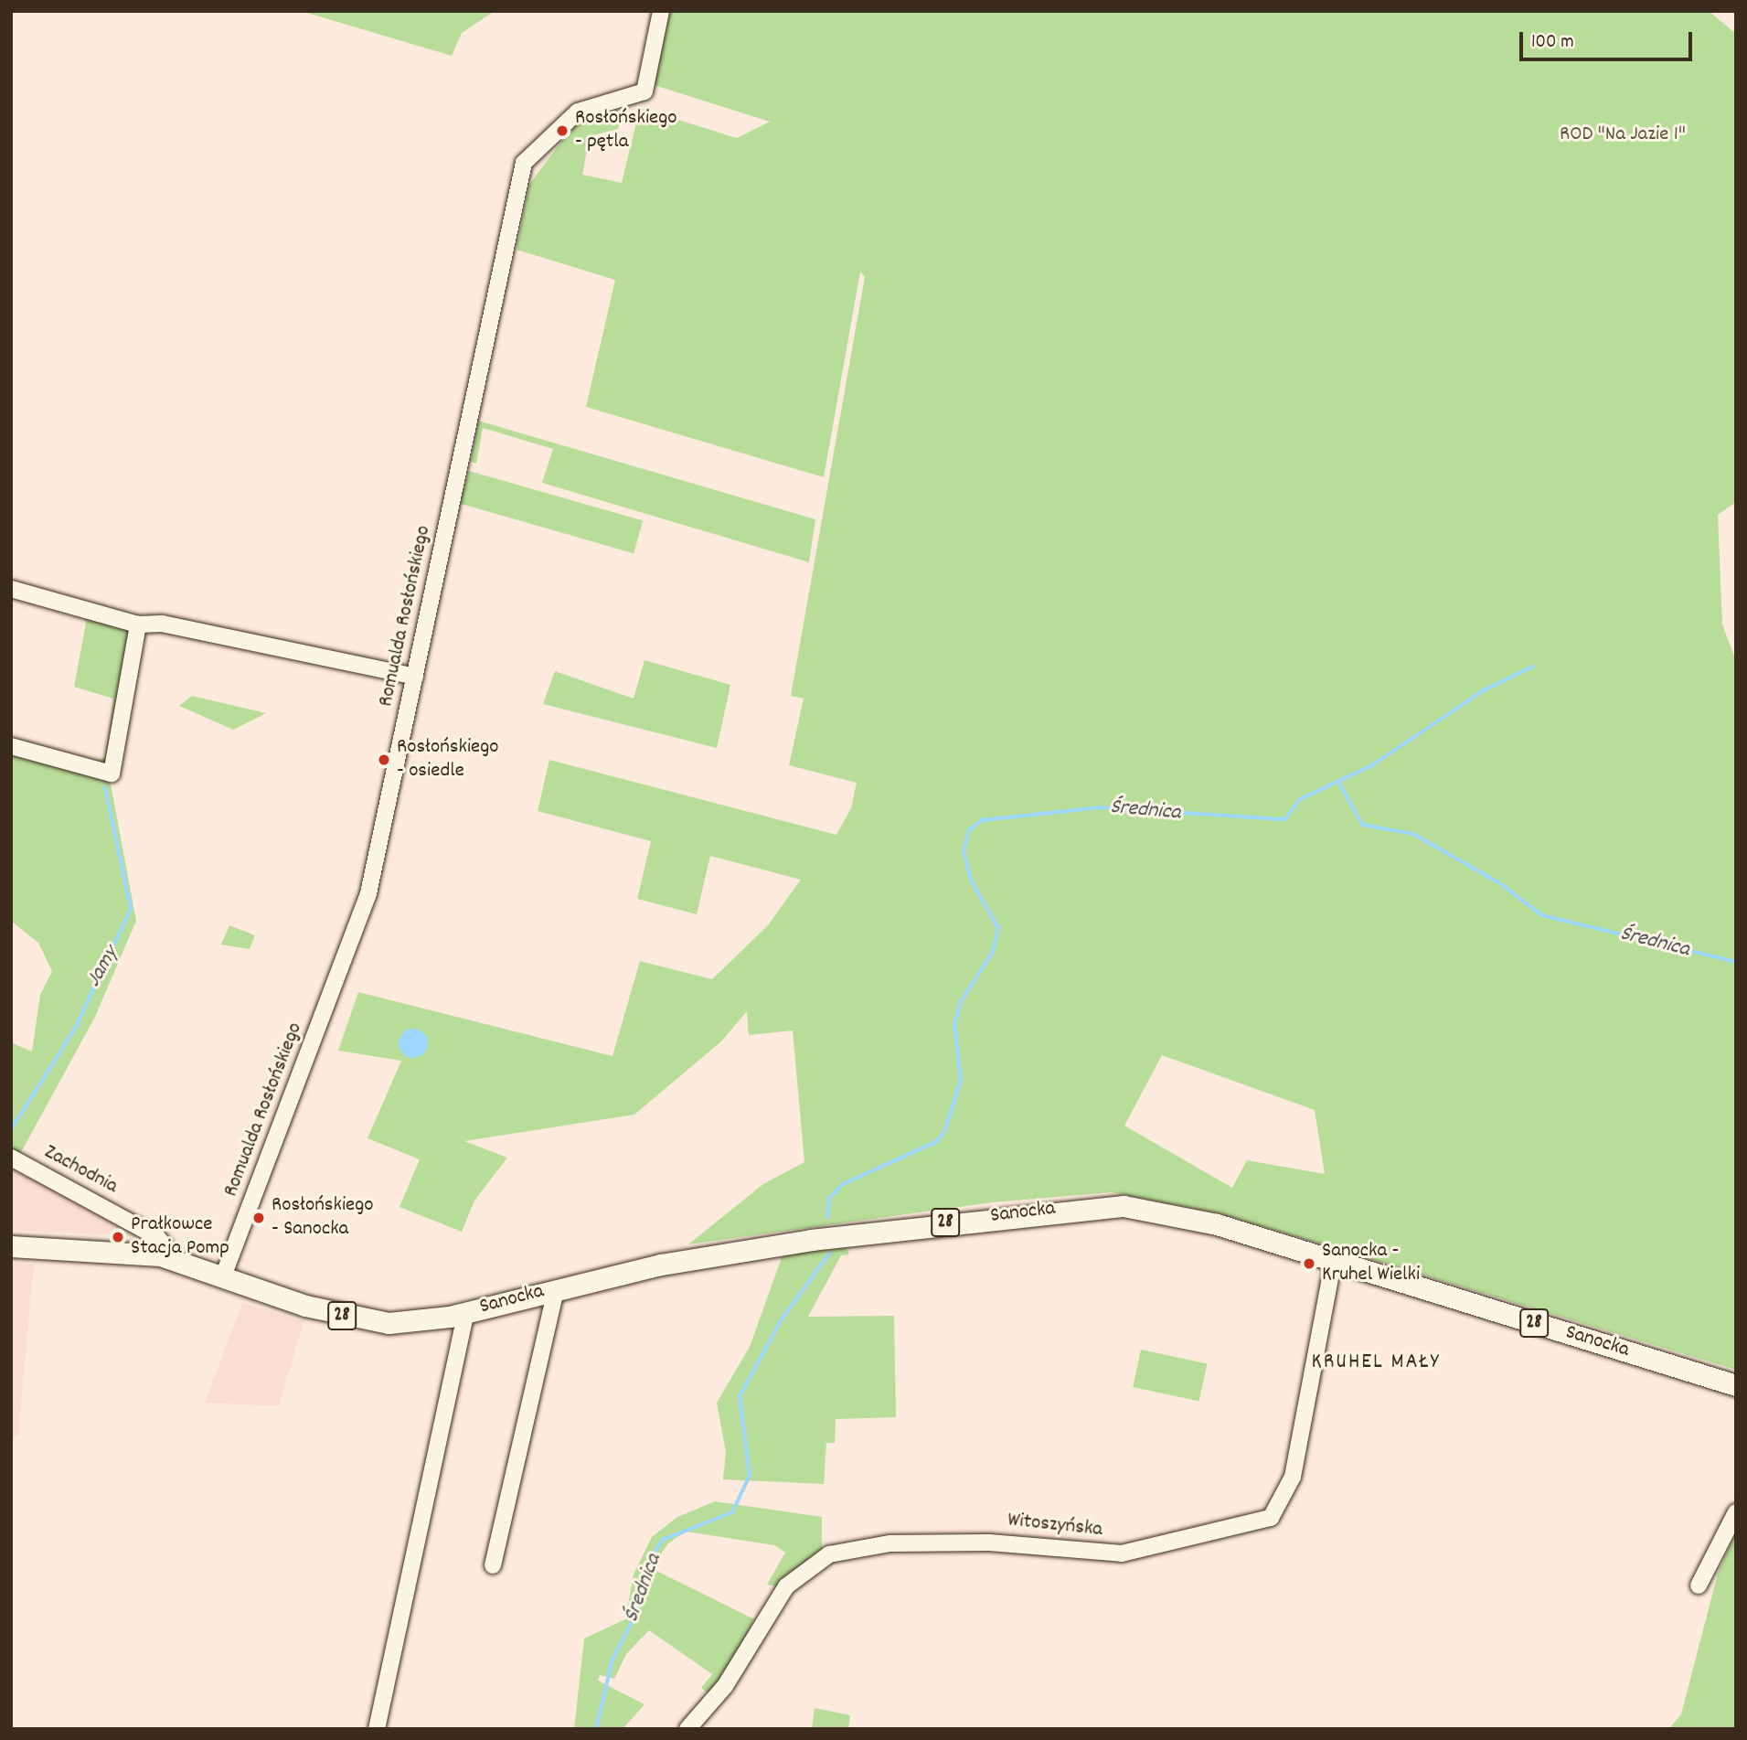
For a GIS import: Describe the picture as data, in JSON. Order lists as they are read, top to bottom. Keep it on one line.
{"streets":{"main road":["Sanocka","28"],"street":["Romualda Rosłońskiego","Zachodnia","Witoszyńska"]},"crossings":[["Romualda Rosłońskiego","Sanocka"],["Romualda Rosłońskiego","28"],["Zachodnia","28"],["Sanocka","28"],["Sanocka","Witoszyńska"]],"districts":["KRUHEL MAŁY"],"water":["Średnica","Jamy"],"parks":["ROD \"Na Jazie 1\""],"places":["Rosłońskiego - pętla","Rosłońskiego - osiedle","Rosłońskiego - Sanocka","Prałkowce Stacja Pomp","Sanocka - Kruhel Wielki"],"scale_bar":"100 m"}
